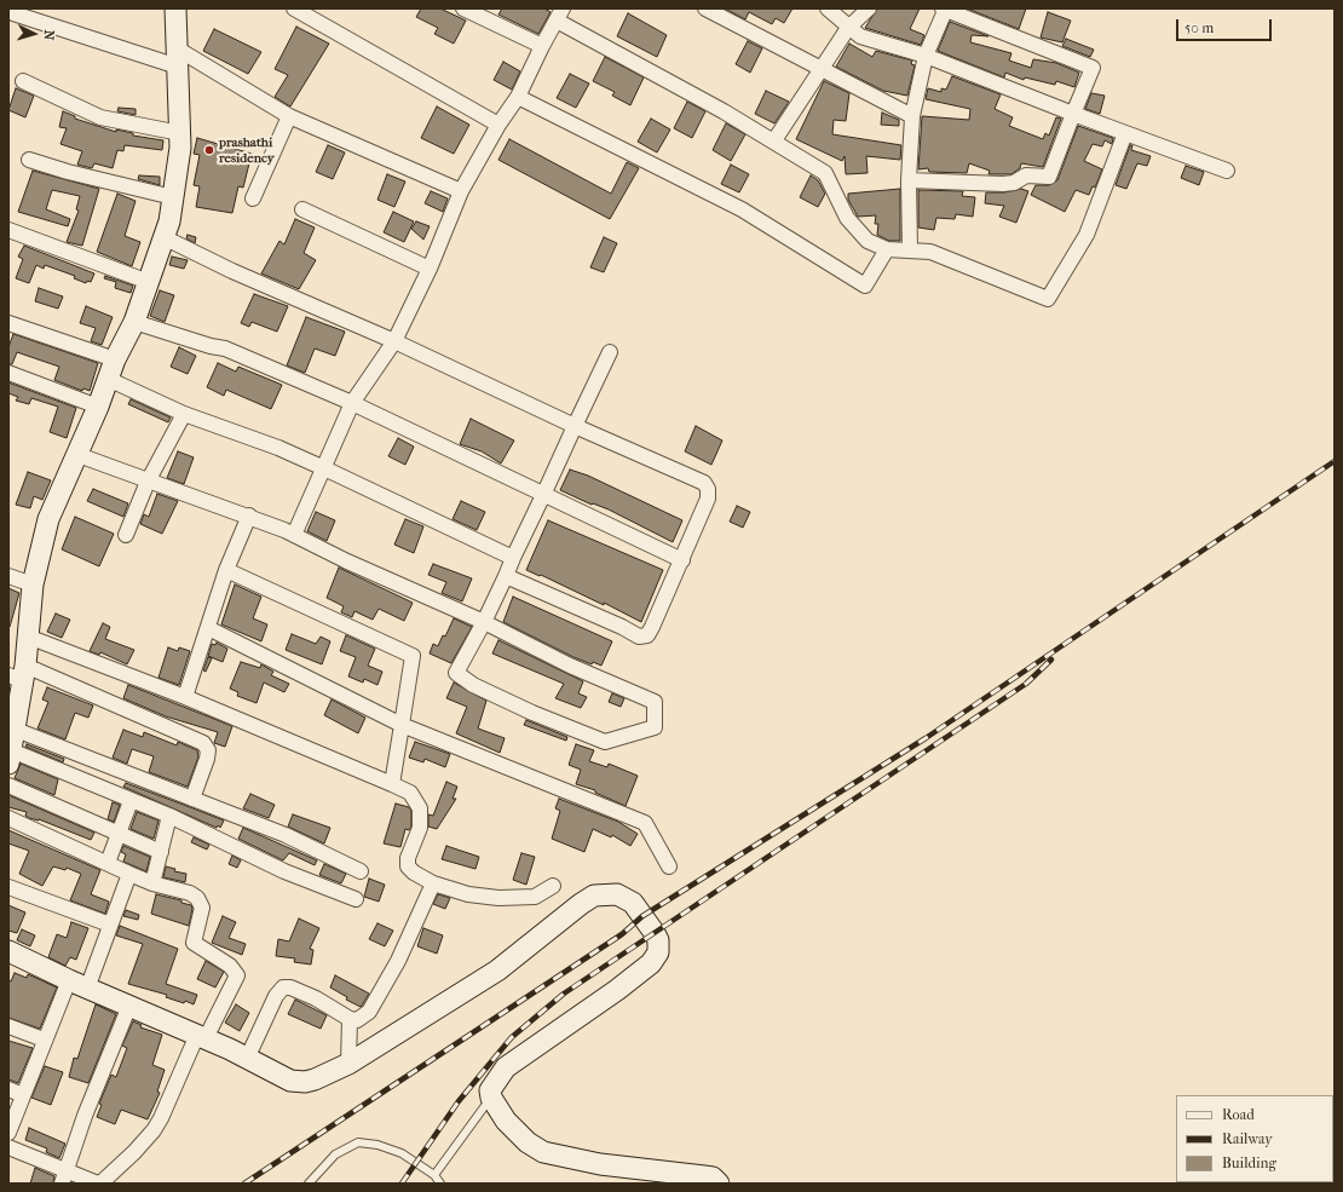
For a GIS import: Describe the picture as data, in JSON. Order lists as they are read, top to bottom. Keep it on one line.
{"places":["prashathi residency"],"legend":["Road","Railway","Building"],"scale_bar":"50 m","north":"right"}
